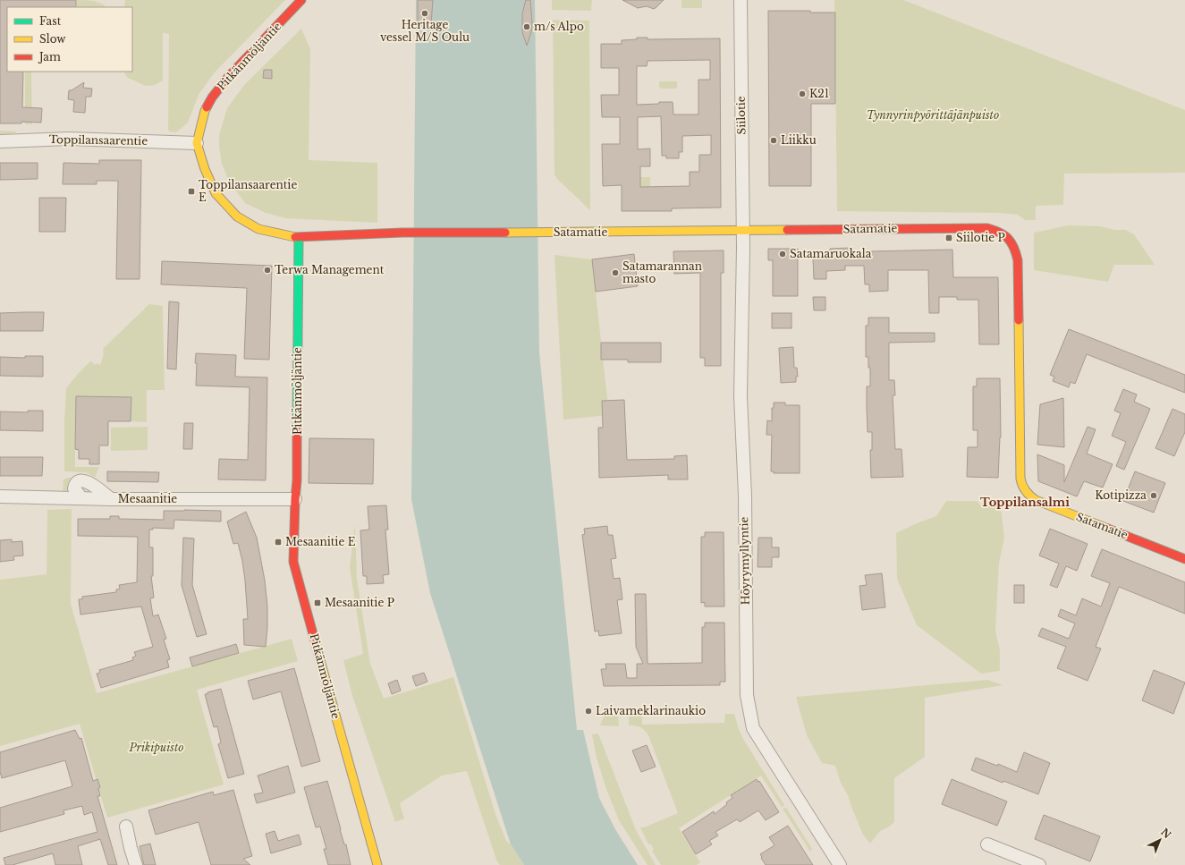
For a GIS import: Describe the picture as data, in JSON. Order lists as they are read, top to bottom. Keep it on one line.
{"streets":{"street":["Pitkänmöljäntie","Siilotie","Toppilansaarentie","Satamatie","Mesaanitie","Höyrymyllyntie"]},"crossings":[["Pitkänmöljäntie","Toppilansaarentie"],["Pitkänmöljäntie","Satamatie"],["Pitkänmöljäntie","Mesaanitie"],["Siilotie","Satamatie"],["Siilotie","Höyrymyllyntie"],["Satamatie","Höyrymyllyntie"]],"districts":["Toppilansalmi"],"parks":["Tynnyrinpyörittäjänpuisto","Prikipuisto"],"places":{"other":["Heritage vessel M/S Oulu","m/s Alpo","K21","Liikku","Satamaruokala","Terwa Management","Satamarannan masto","Kotipizza","Laivameklarinaukio"],"transit":["Toppilansaarentie E","Siilotie P","Mesaanitie E","Mesaanitie P"]},"legend":["Fast","Slow","Jam"],"north":"top right"}
